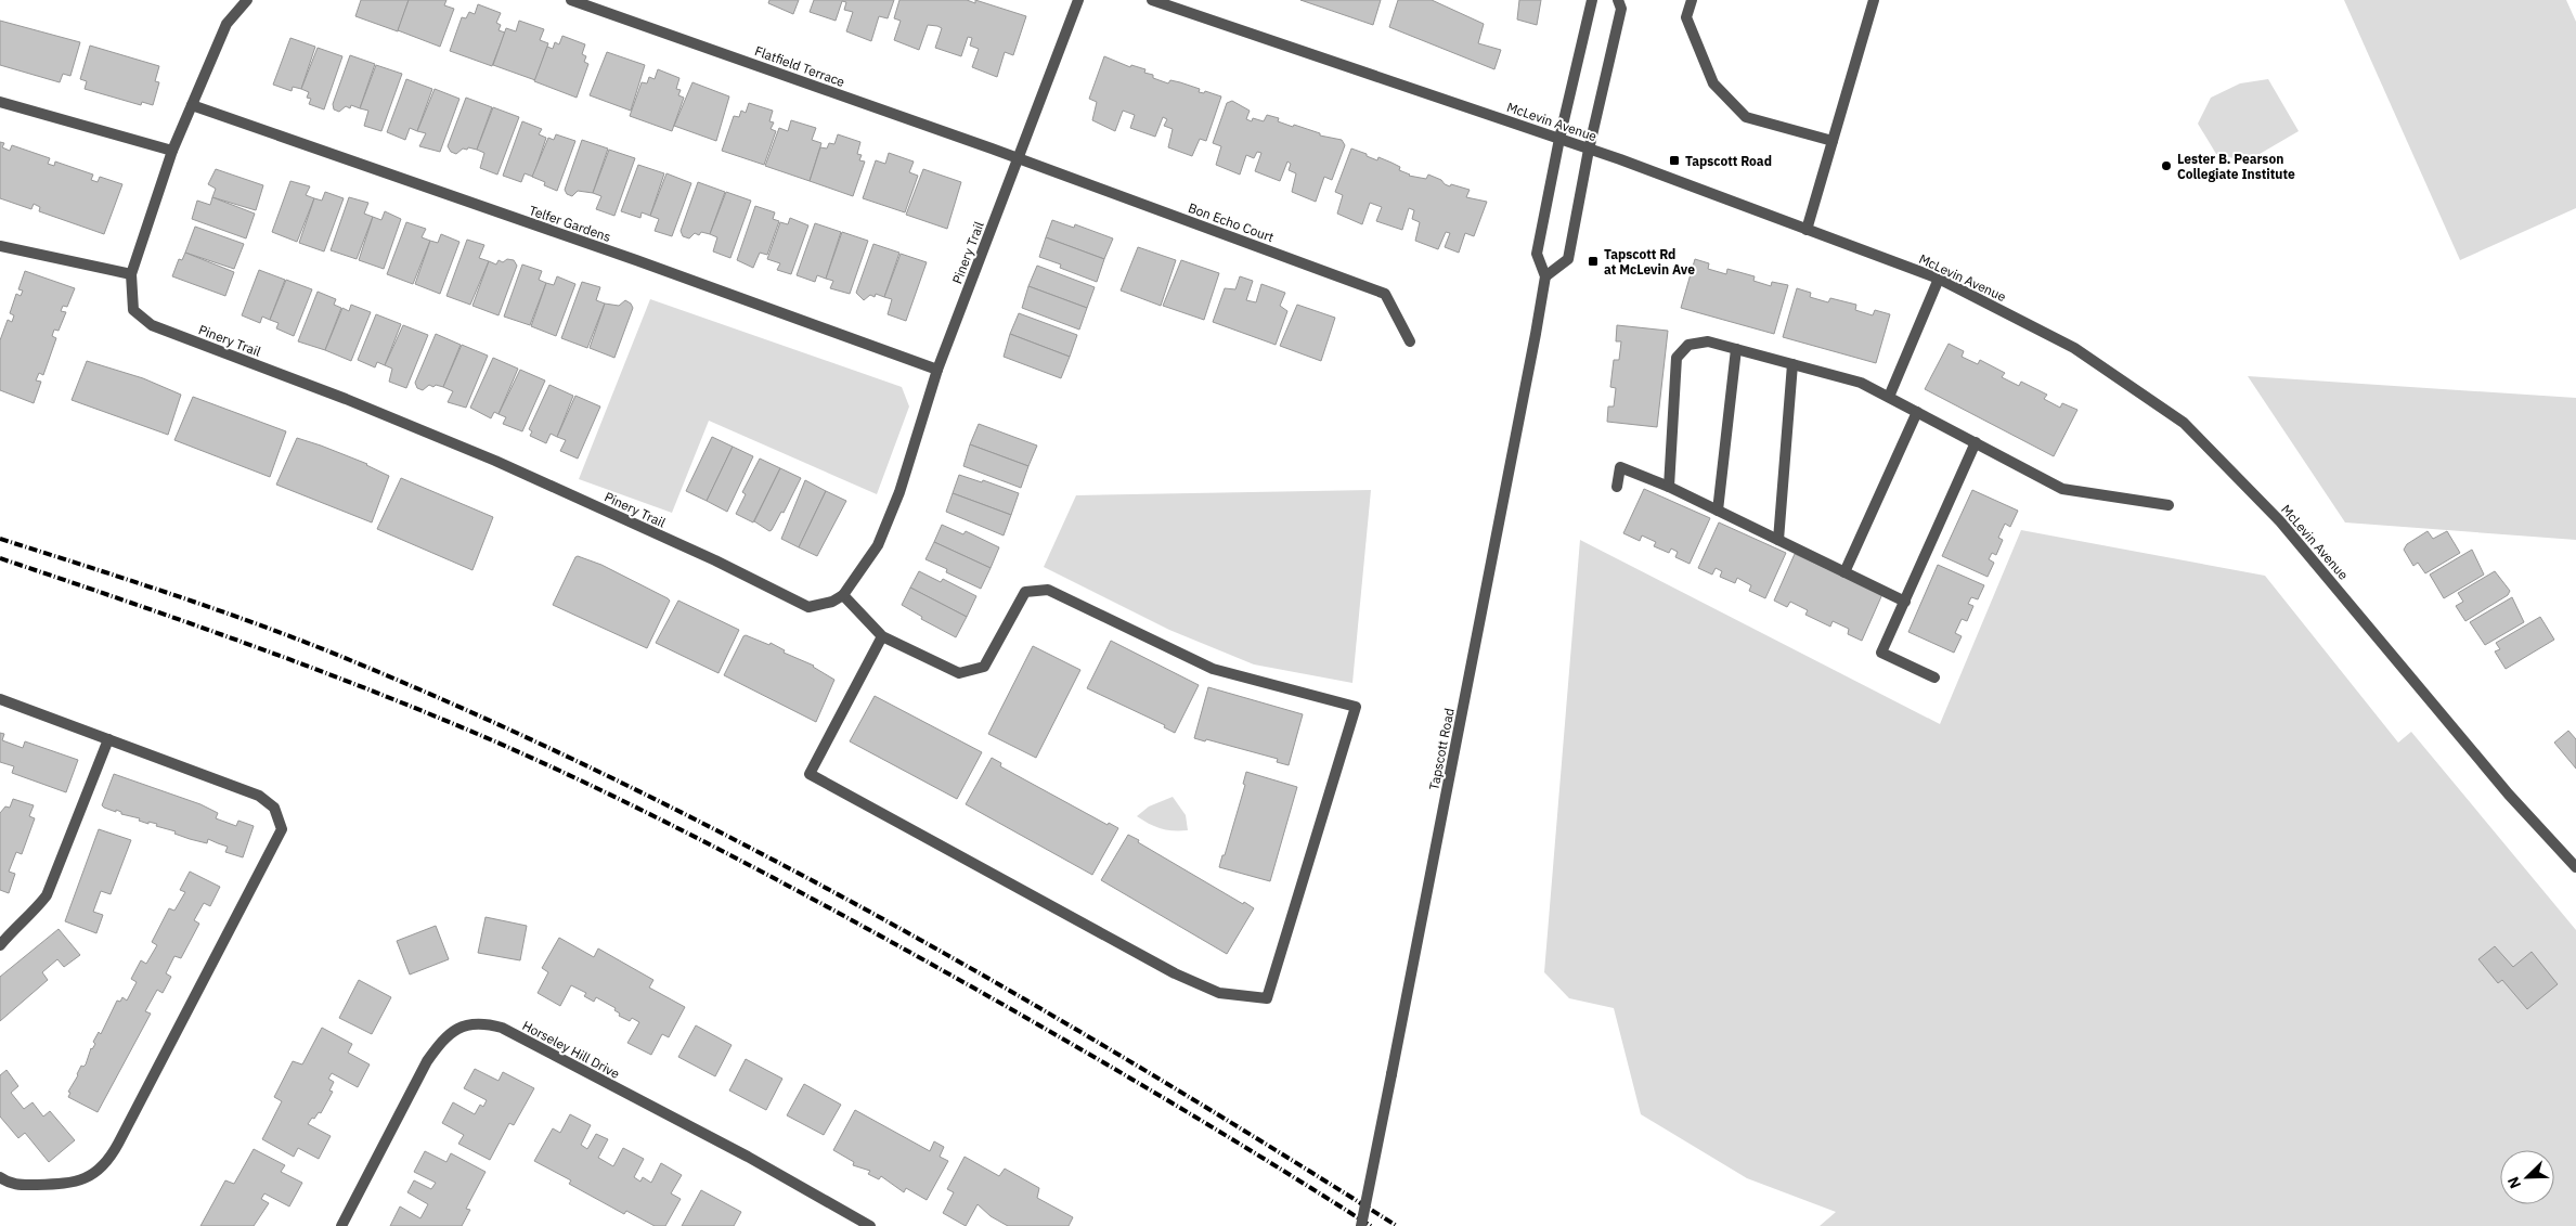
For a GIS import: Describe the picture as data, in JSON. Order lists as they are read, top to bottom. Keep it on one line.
{"streets":{"street":["Flatfield Terrace","McLevin Avenue","Bon Echo Court","Telfer Gardens","Pinery Trail","Tapscott Road","Horseley Hill Drive"]},"crossings":[["Flatfield Terrace","Bon Echo Court"],["Flatfield Terrace","Pinery Trail"],["McLevin Avenue","Tapscott Road"],["Bon Echo Court","Pinery Trail"],["Telfer Gardens","Pinery Trail"]],"places":{"transit":["Tapscott Road","Tapscott Rd at McLevin Ave"],"other":["Lester B. Pearson Collegiate Institute"]},"north":"bottom left"}
